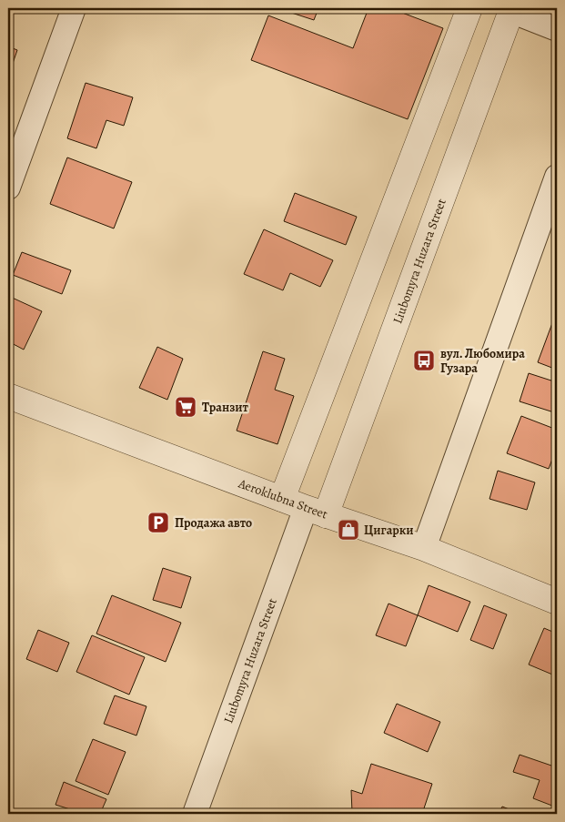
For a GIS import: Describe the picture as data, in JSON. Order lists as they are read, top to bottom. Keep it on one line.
{"streets":{"street":["Liubomyra Huzara Street","Aeroklubna Street"]},"crossings":[["Liubomyra Huzara Street","Aeroklubna Street"]],"places":{"bus stop":["вул. Любомира Гузара"],"supermarket":["Транзит"],"parking":["Продажа авто"],"shop":["Цигарки"]}}
